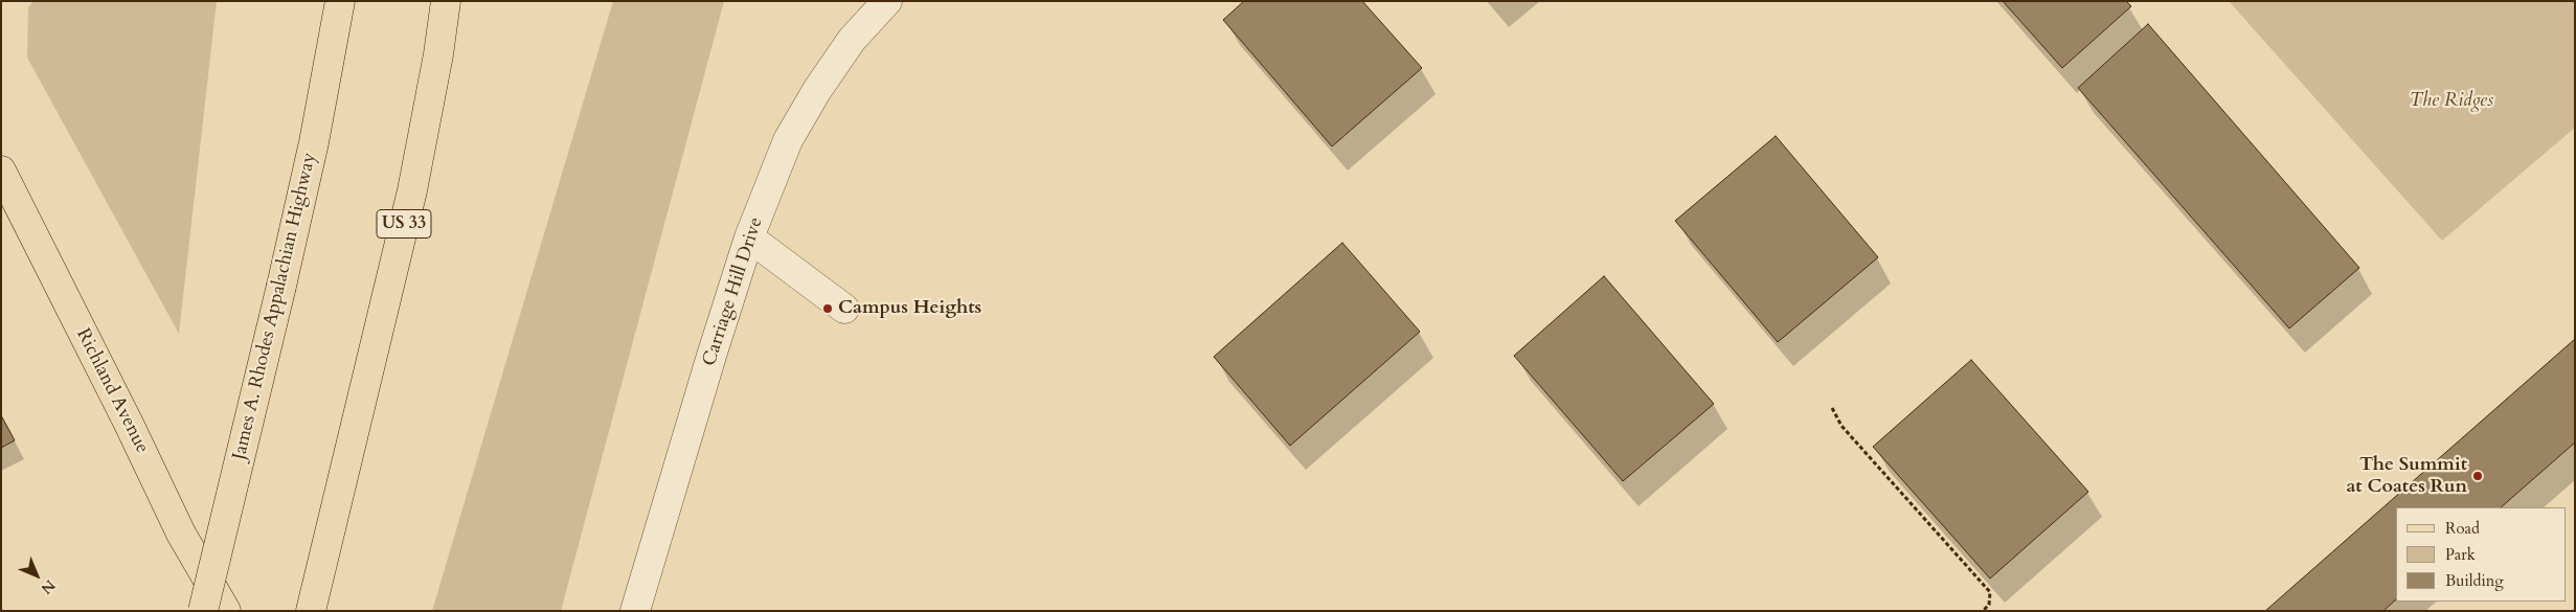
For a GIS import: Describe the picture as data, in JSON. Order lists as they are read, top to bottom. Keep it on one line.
{"streets":{"main road":["US 33","James A. Rhodes Appalachian Highway","Richland Avenue"],"street":["Carriage Hill Drive"]},"parks":["The Ridges"],"places":["Campus Heights","The Summit at Coates Run"],"legend":["Road","Park","Building"],"north":"bottom right"}
